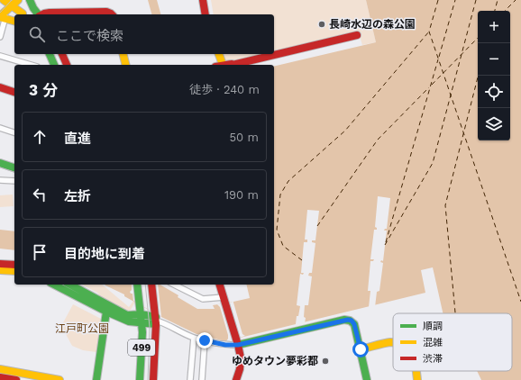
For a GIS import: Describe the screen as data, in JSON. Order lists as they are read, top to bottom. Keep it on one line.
{"streets":{"main road":["499"]},"parks":["江戸町公園"],"places":["長崎水辺の森公園","ゆめタウン夢彩都"],"legend":["順調","混雑","渋滞"],"page":{"map_buttons":["+","−"],"search":"ここで検索","heading":["3 分","徒歩 · 240 m"],"list":[["直進","50 m"],["左折","190 m"],"目的地に到着"]}}
